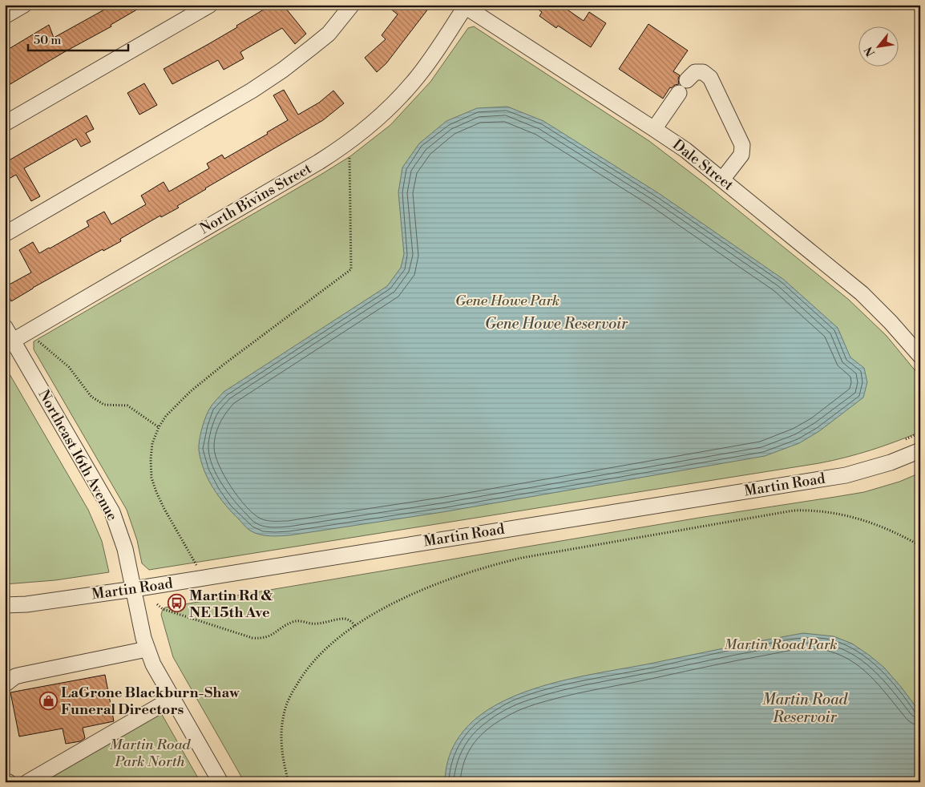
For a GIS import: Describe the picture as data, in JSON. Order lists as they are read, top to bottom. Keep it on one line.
{"streets":{"street":["Dale Street","North Bivins Street","Northeast 16th Avenue","Martin Road"]},"crossings":[["Dale Street","North Bivins Street"],["North Bivins Street","Northeast 16th Avenue"],["Northeast 16th Avenue","Martin Road"]],"water":["Gene Howe Reservoir","Martin Road Reservoir"],"parks":["Gene Howe Park","Martin Road Park","Martin Road Park North"],"places":{"bus stop":["Martin Rd & NE 15th Ave"],"shop":["LaGrone Blackburn-Shaw Funeral Directors"]},"scale_bar":"50 m","north":"bottom left"}
